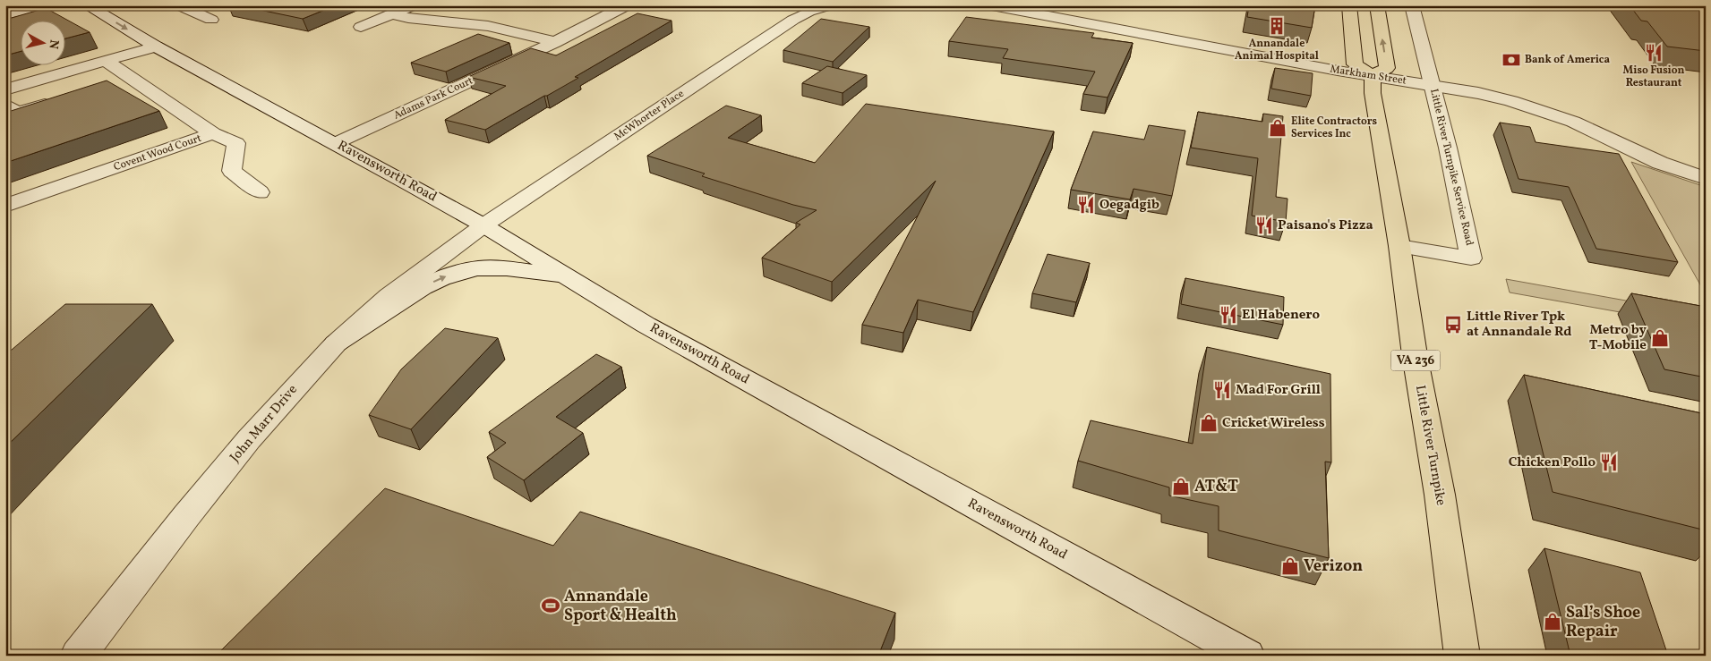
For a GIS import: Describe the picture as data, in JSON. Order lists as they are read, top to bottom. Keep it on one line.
{"streets":{"main road":["VA 236","Little River Turnpike"],"street":["Markham Street","Adams Park Court","McWhorter Place","Covent Wood Court","Little River Turnpike Service Road","Ravensworth Road","John Marr Drive"]},"crossings":[["Markham Street","Little River Turnpike Service Road"],["Markham Street","Little River Turnpike"],["Adams Park Court","Ravensworth Road"],["McWhorter Place","Ravensworth Road"],["McWhorter Place","John Marr Drive"],["Little River Turnpike Service Road","Little River Turnpike"],["Ravensworth Road","John Marr Drive"]],"places":{"building":["Annandale Animal Hospital"],"restaurant":["Miso Fusion Restaurant","Oegadgib","Paisano's Pizza","El Habenero","Mad For Grill","Chicken Pollo"],"bank":["Bank of America"],"shop":["Elite Contractors Services Inc","Metro by T-Mobile","Cricket Wireless","AT&T","Verizon","Sal’s Shoe Repair"],"bus stop":["Little River Tpk at Annandale Rd"],"sports":["Annandale Sport & Health"]},"north":"right"}
